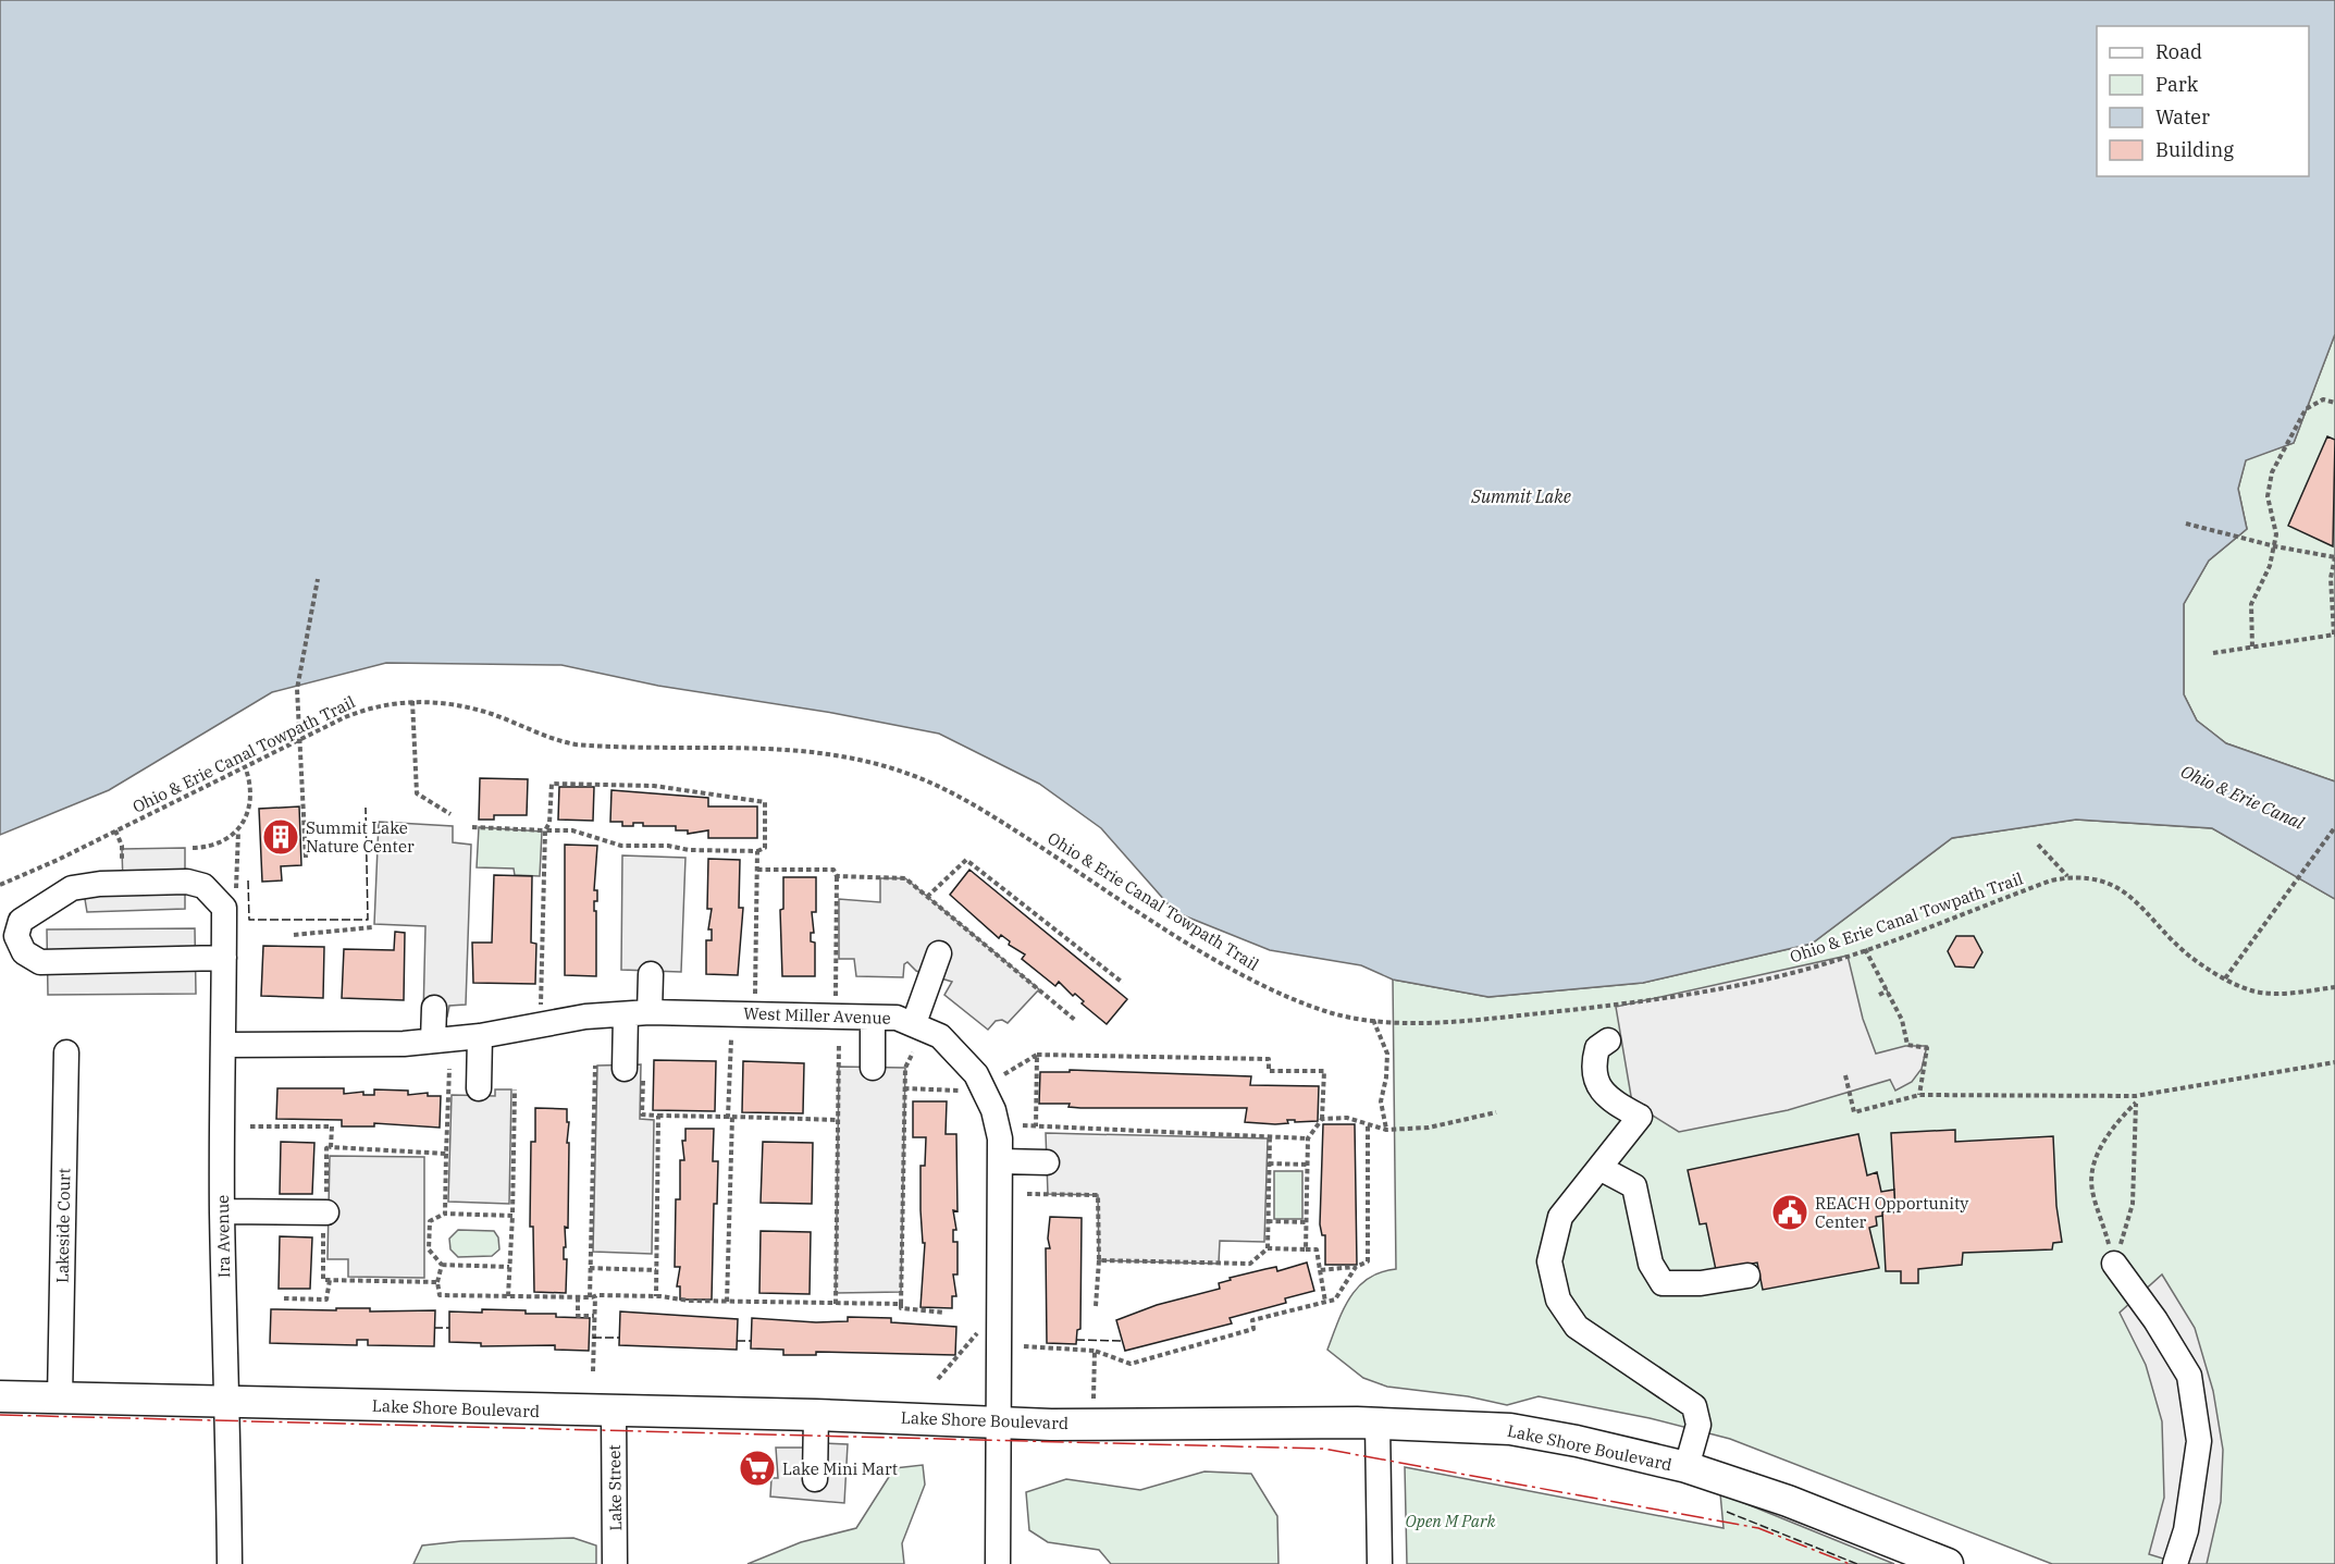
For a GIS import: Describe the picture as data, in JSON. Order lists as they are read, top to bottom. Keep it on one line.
{"streets":{"main road":["Lake Shore Boulevard"],"street":["West Miller Avenue","Lakeside Court","Ira Avenue","Lake Street"],"path":["Ohio & Erie Canal Towpath Trail"]},"crossings":[["West Miller Avenue","Ira Avenue"],["West Miller Avenue","Lake Shore Boulevard"],["Lakeside Court","Lake Shore Boulevard"],["Ira Avenue","Lake Shore Boulevard"],["Lake Shore Boulevard","Lake Street"]],"water":["Summit Lake","Ohio & Erie Canal"],"parks":["Open M Park"],"places":{"building":["Summit Lake Nature Center"],"public building":["REACH Opportunity Center"],"supermarket":["Lake Mini Mart"]},"legend":["Road","Park","Water","Building"]}
